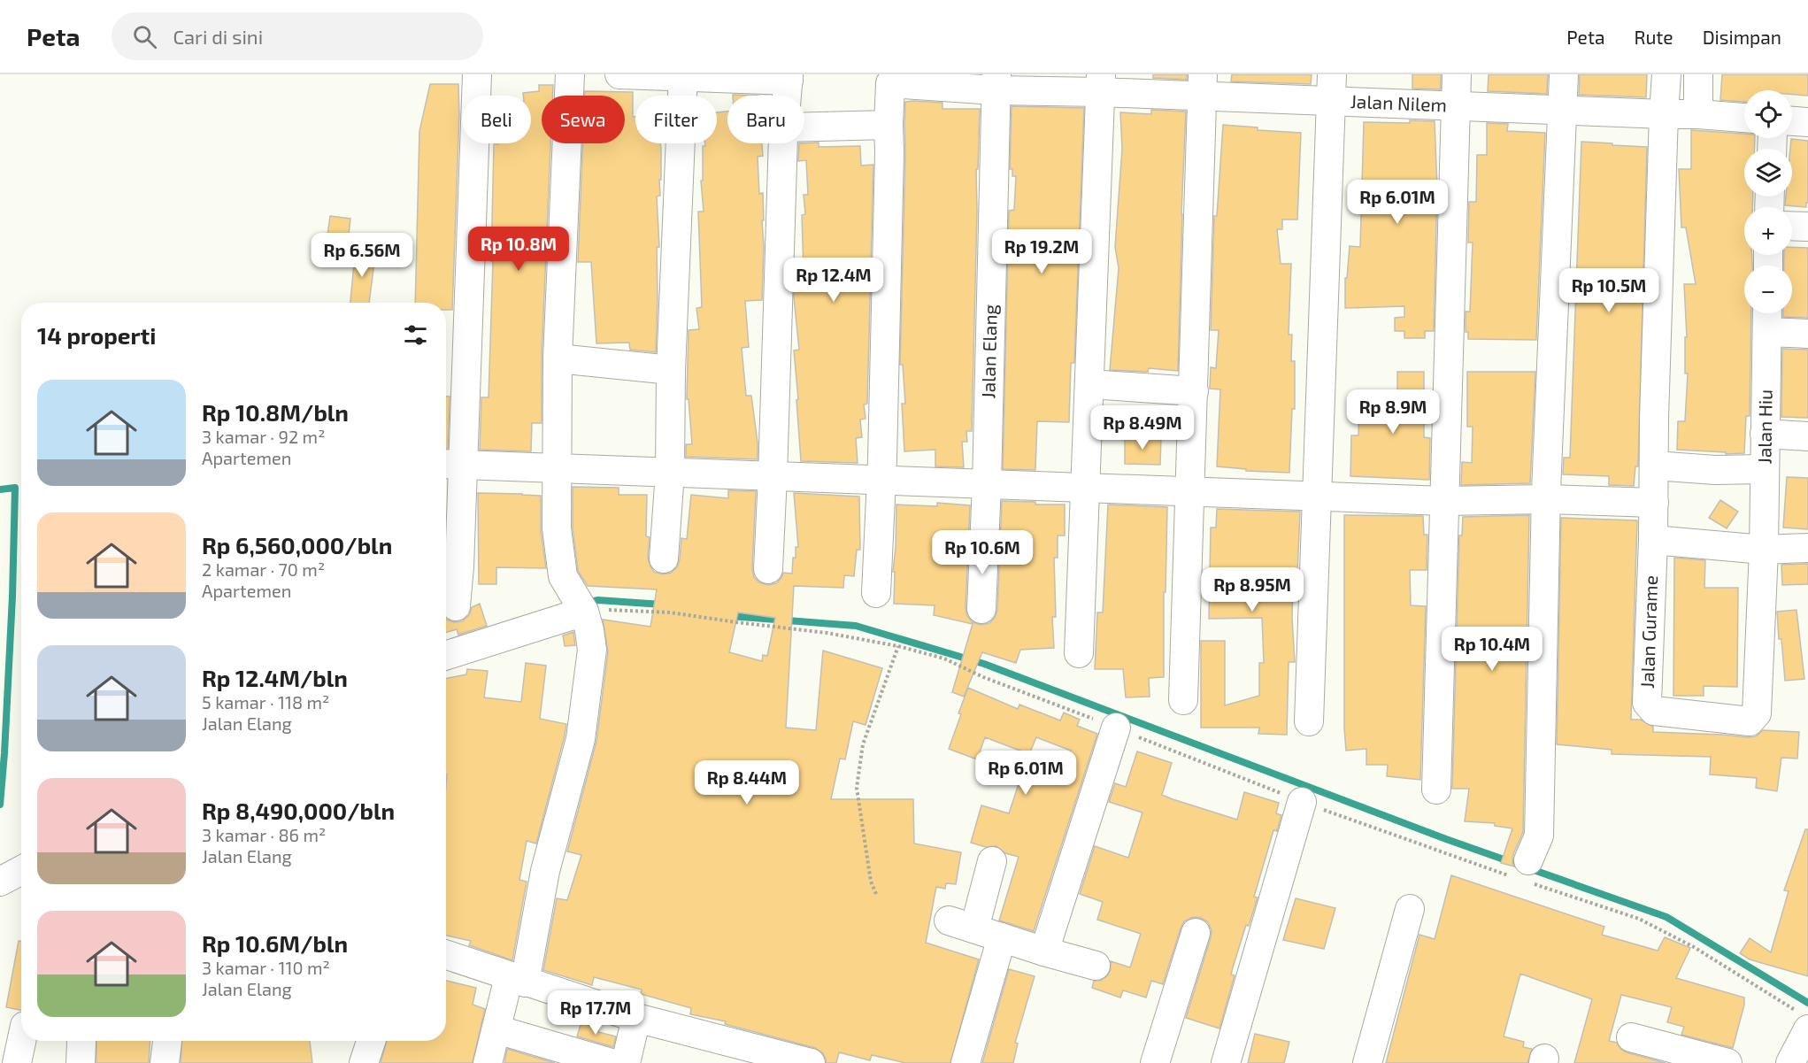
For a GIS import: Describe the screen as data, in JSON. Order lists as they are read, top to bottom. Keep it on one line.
{"streets":{"street":["Jalan Nilem","Jalan Elang","Jalan Hiu","Jalan Gurame"]},"crossings":[["Jalan Nilem","Jalan Elang"],["Jalan Hiu","Jalan Gurame"]],"page":{"header":"Peta","search":"Cari di sini","nav":["Peta","Rute","Disimpan"],"map_buttons":["+","−"],"chip":["Beli","Sewa","Filter","Baru"],"price":["Rp 6.01M","Rp 10.8M","Rp 19.2M","Rp 6.56M","Rp 12.4M","Rp 10.5M","Rp 8.9M","Rp 8.49M","Rp 10.6M","Rp 8.95M","Rp 10.4M","Rp 6.01M","Rp 8.44M","Rp 17.7M"],"heading":"14 properti","list":[{"name":"Rp 10.8M/bln","note":"3 kamar · 92 m² · Apartemen"},{"name":"Rp 6,560,000/bln","note":"2 kamar · 70 m² · Apartemen"},{"name":"Rp 12.4M/bln","note":"5 kamar · 118 m² · Jalan Elang"},{"name":"Rp 8,490,000/bln","note":"3 kamar · 86 m² · Jalan Elang"},{"name":"Rp 10.6M/bln","note":"3 kamar · 110 m² · Jalan Elang"}]}}
